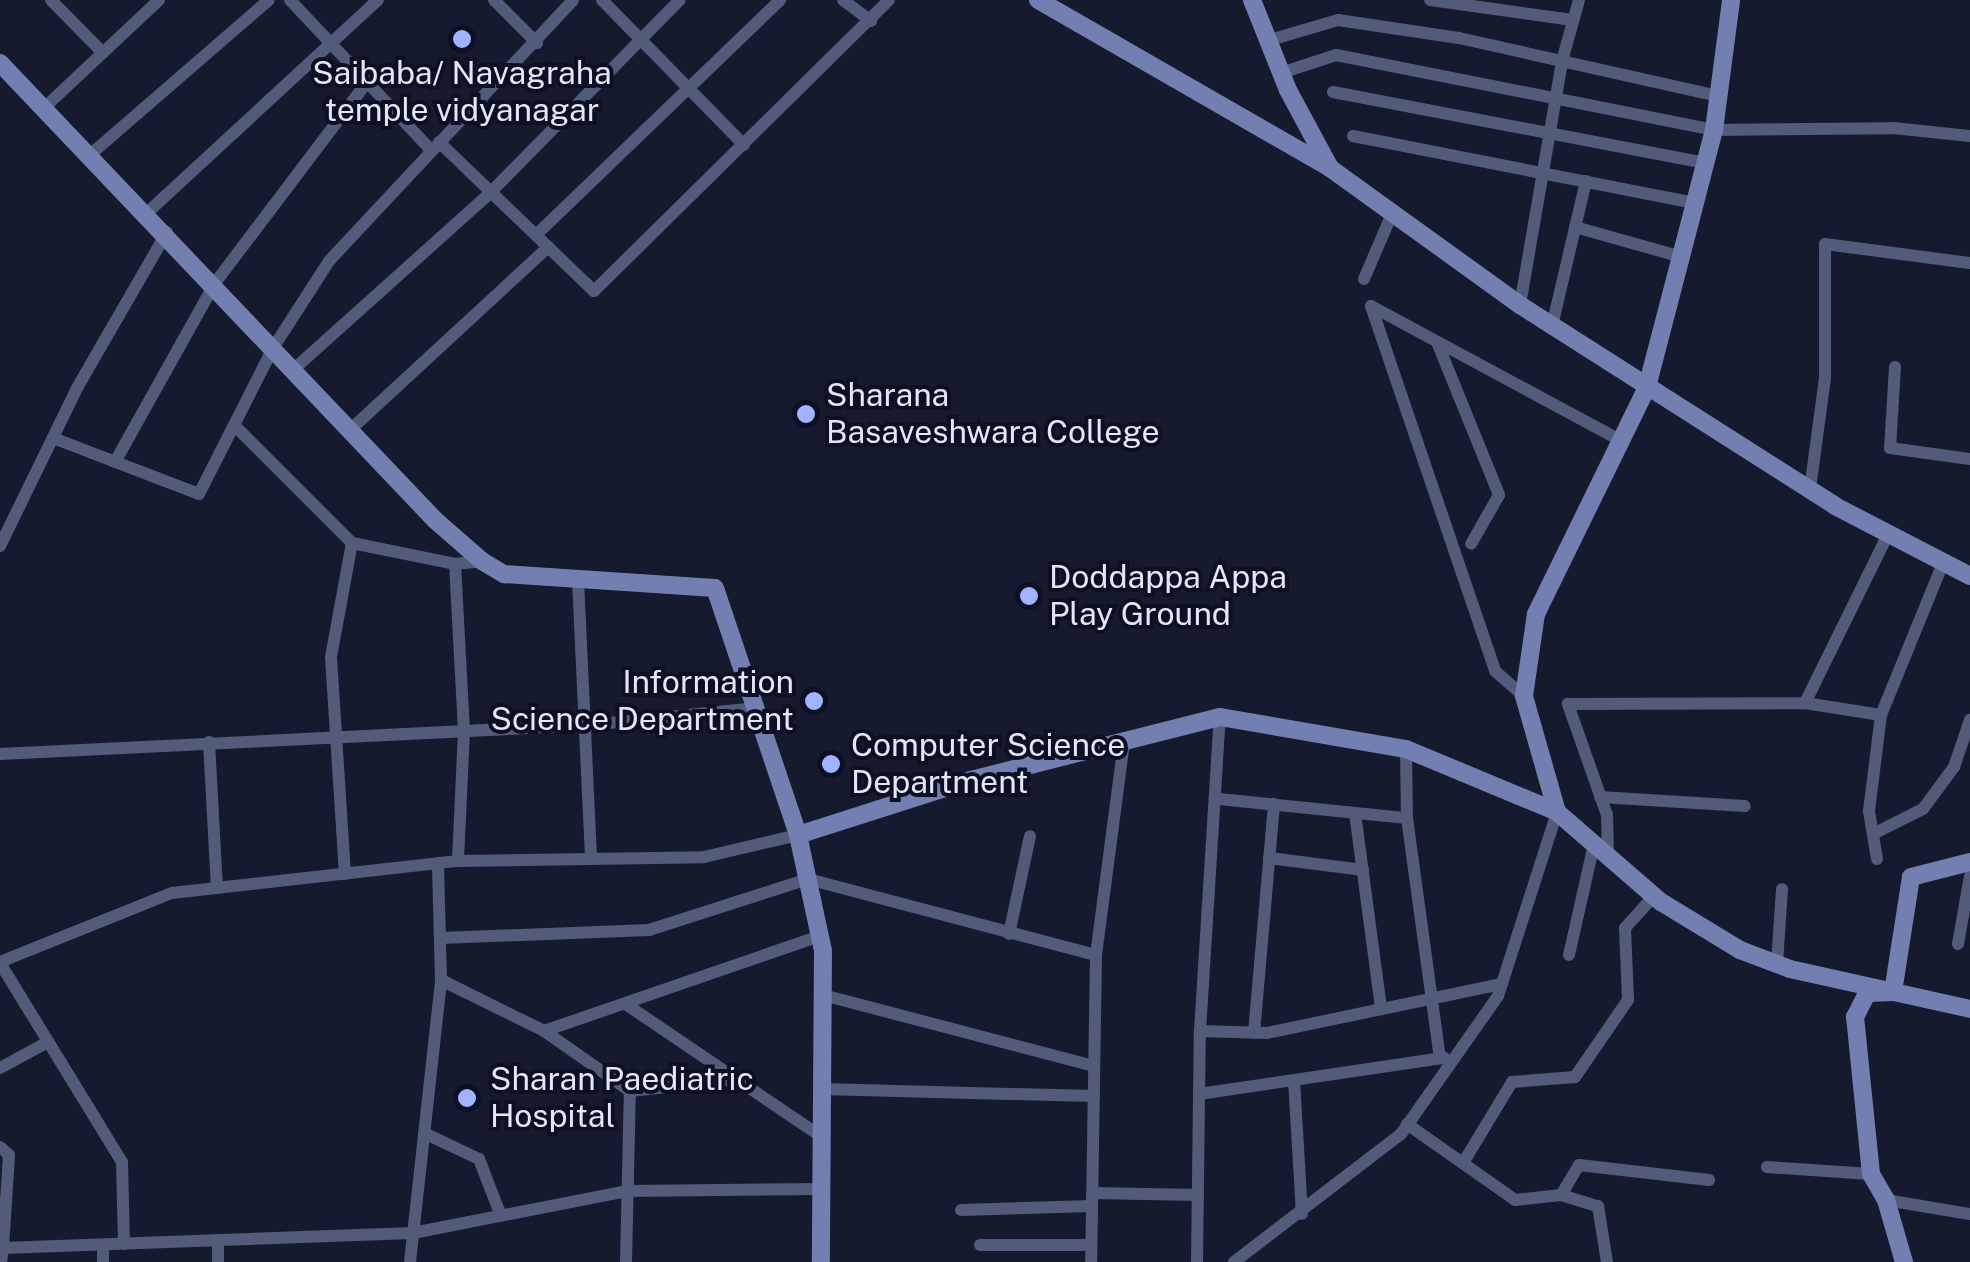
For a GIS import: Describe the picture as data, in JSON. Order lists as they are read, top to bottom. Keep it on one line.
{"places":["Saibaba/ Navagraha temple vidyanagar","Sharana Basaveshwara College","Doddappa Appa Play Ground","Information Science Department","Computer Science Department","Sharan Paediatric Hospital"]}
